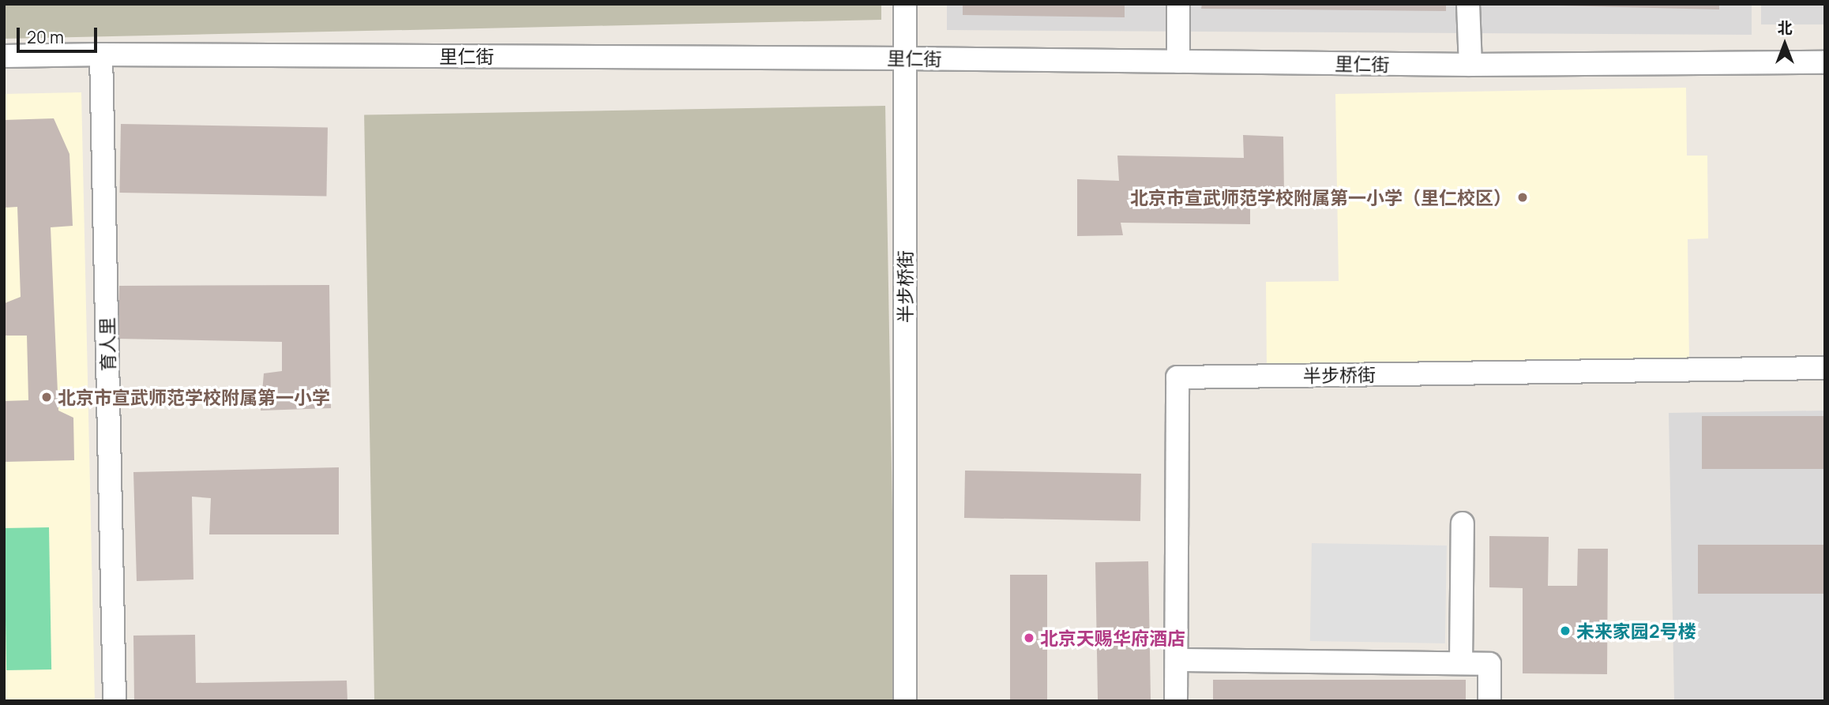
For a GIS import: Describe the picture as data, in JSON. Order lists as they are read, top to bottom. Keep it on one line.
{"streets":{"street":["里仁街","半步桥街","育人里"]},"crossings":[["里仁街","半步桥街"],["里仁街","育人里"]],"places":["北京市宣武师范学校附属第一小学（里仁校区）","北京市宣武师范学校附属第一小学","未来家园2号楼","北京天赐华府酒店"],"scale_bar":"20 m","north":"top"}
